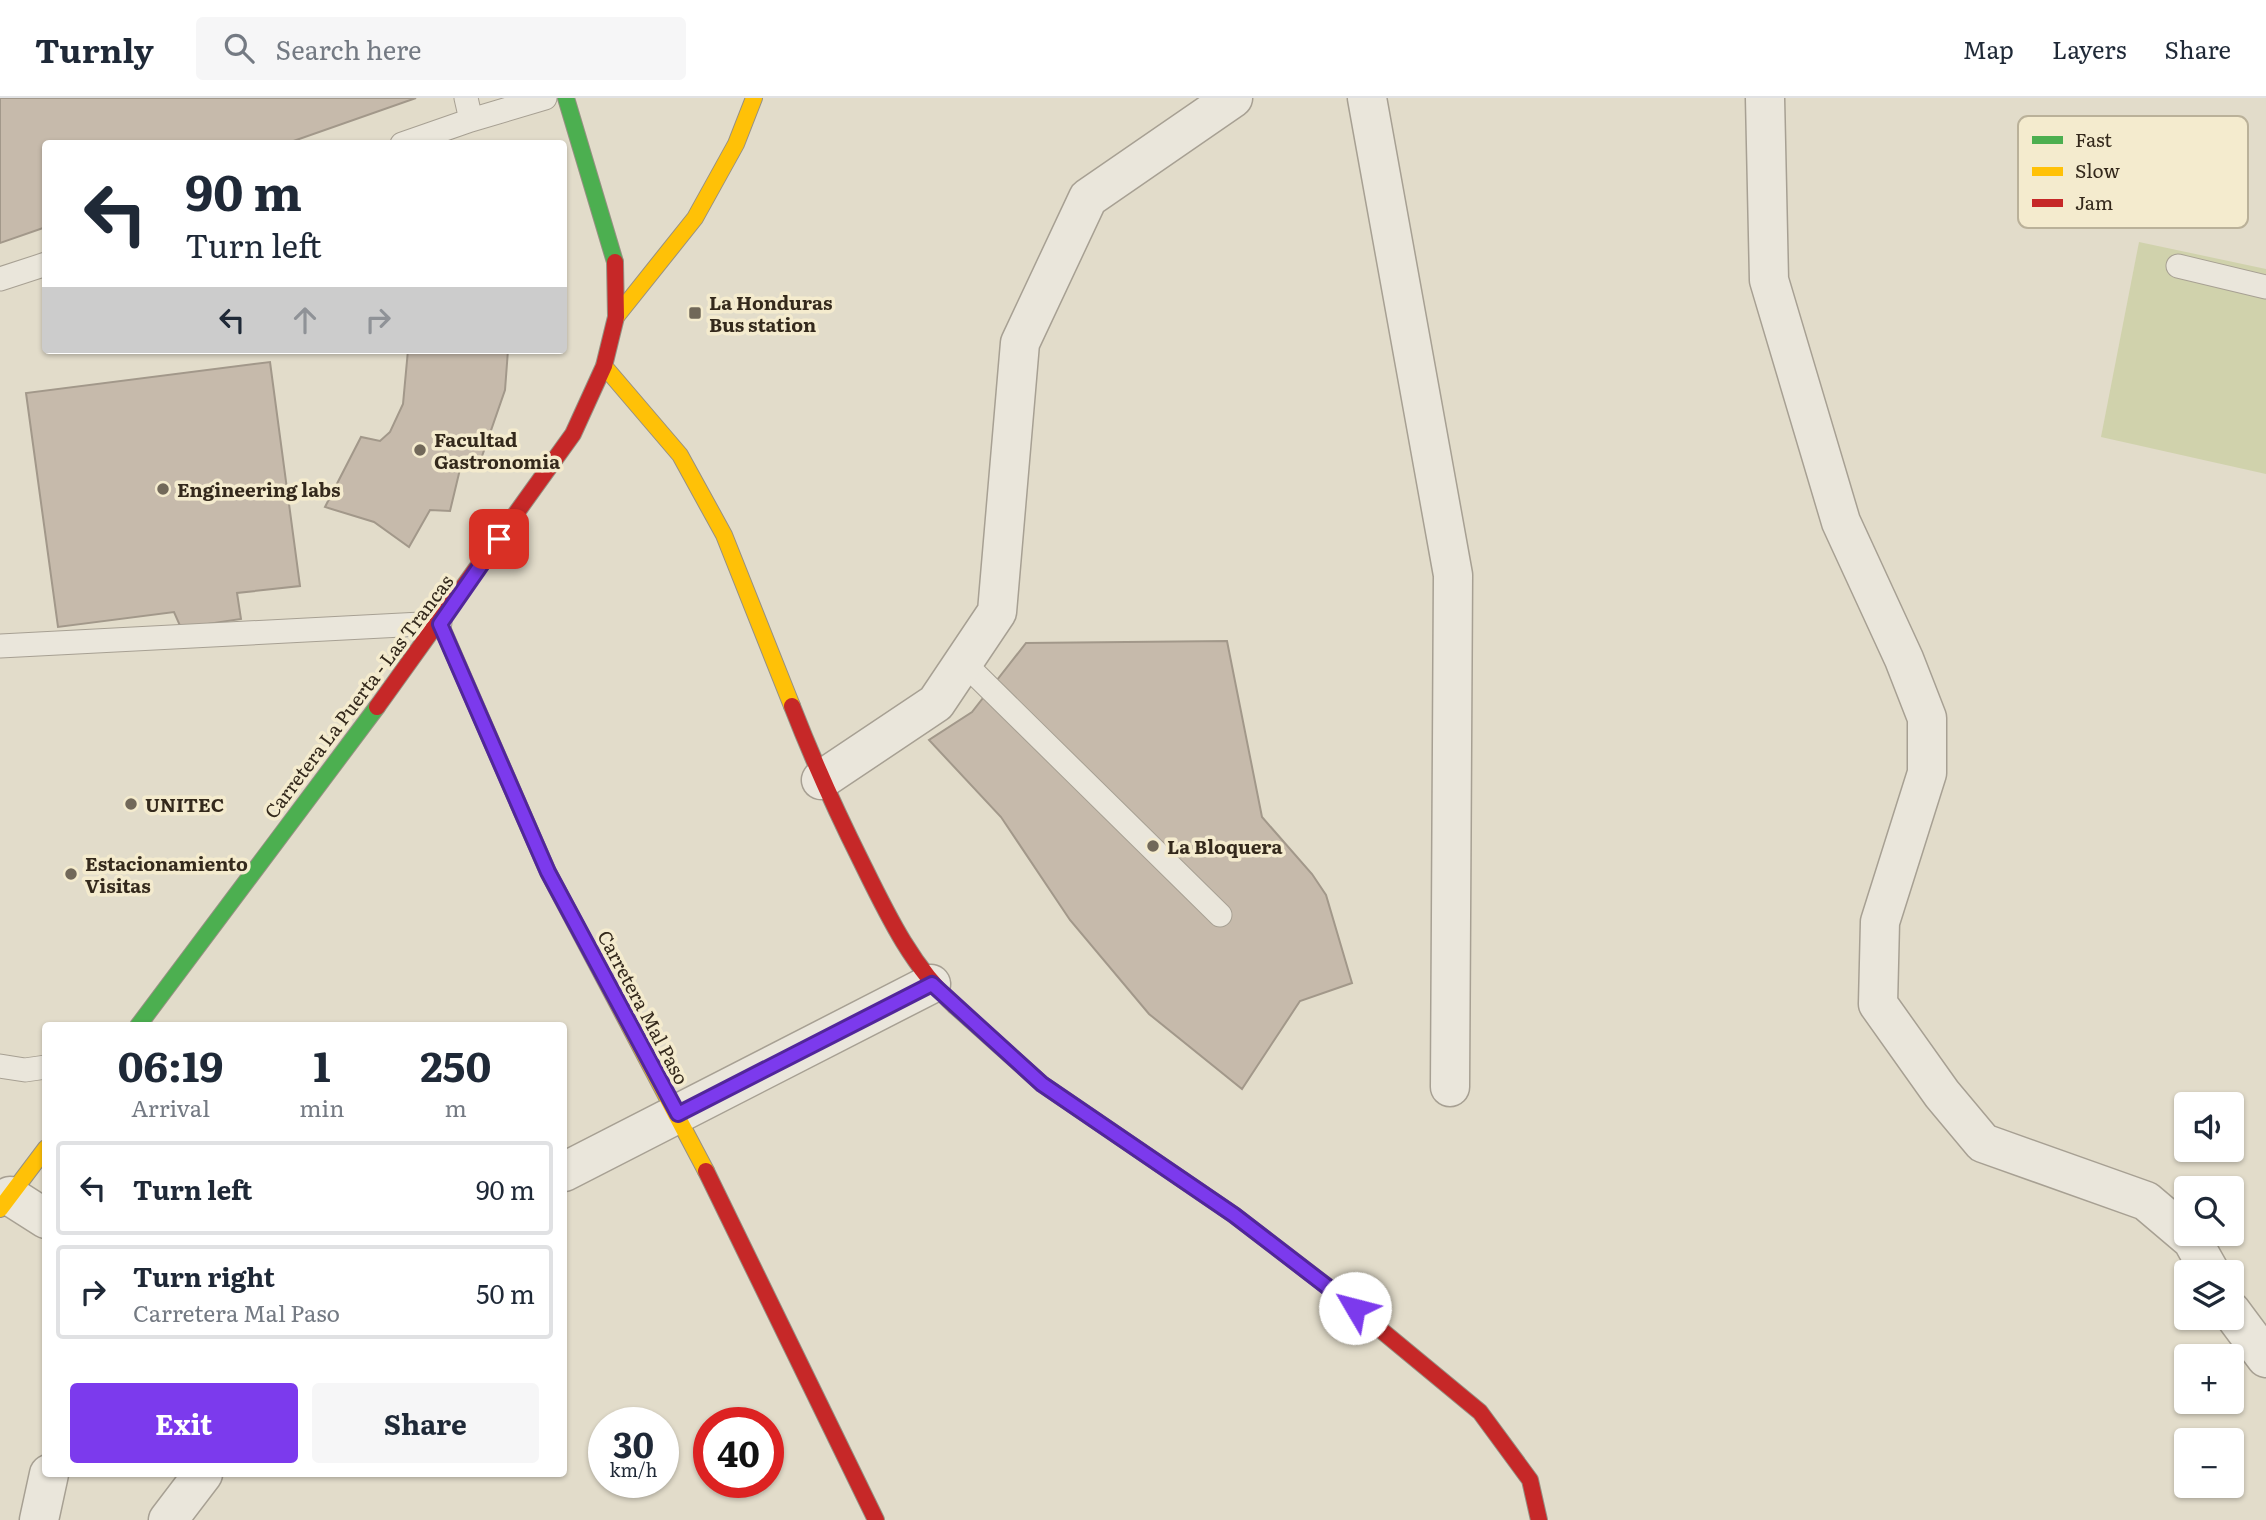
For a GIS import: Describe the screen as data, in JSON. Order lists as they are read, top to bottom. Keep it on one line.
{"streets":{"street":["Carretera La Puerta - Las Trancas","Carretera Mal Paso"]},"crossings":[["Carretera La Puerta - Las Trancas","Carretera Mal Paso"]],"places":{"transit":["La Honduras Bus station"],"other":["Facultad Gastronomia","Engineering labs","UNITEC","La Bloquera","Estacionamiento Visitas"]},"legend":["Fast","Slow","Jam"],"page":{"header":"Turnly","search":"Search here","nav":["Map","Layers","Share"],"turn":["90 m","Turn left"],"eta":["06:19","Arrival","1","min","250","m"],"map_buttons":["+","−"],"list":[{"name":"Turn left","value":"90 m"},{"name":"Turn right","note":"Carretera Mal Paso","value":"50 m"}],"buttons":["Exit","Share"],"speed":"30 km/h","limit":"40"}}
